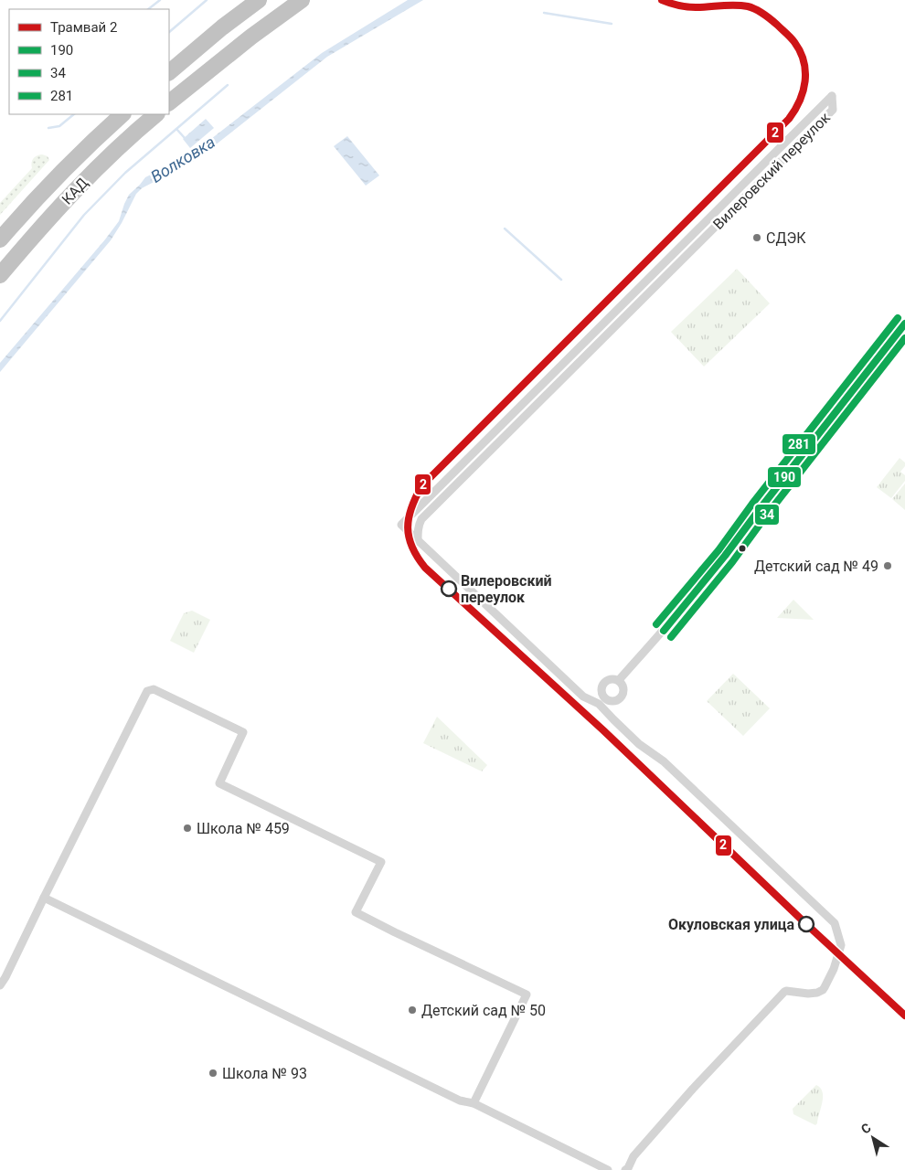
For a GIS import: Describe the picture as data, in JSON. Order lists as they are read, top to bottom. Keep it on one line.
{"streets":{"highway":["КАД"],"street":["Вилеровский переулок"]},"water":["Волковка"],"places":["СДЭК","Детский сад № 49","Вилеровский переулок","Школа № 459","Окуловская улица","Детский сад № 50","Школа № 93"],"lines":["tram line 2","transit line 281","transit line 190","transit line 34"],"legend":["Трамвай 2","190","34","281"],"north":"top left"}
